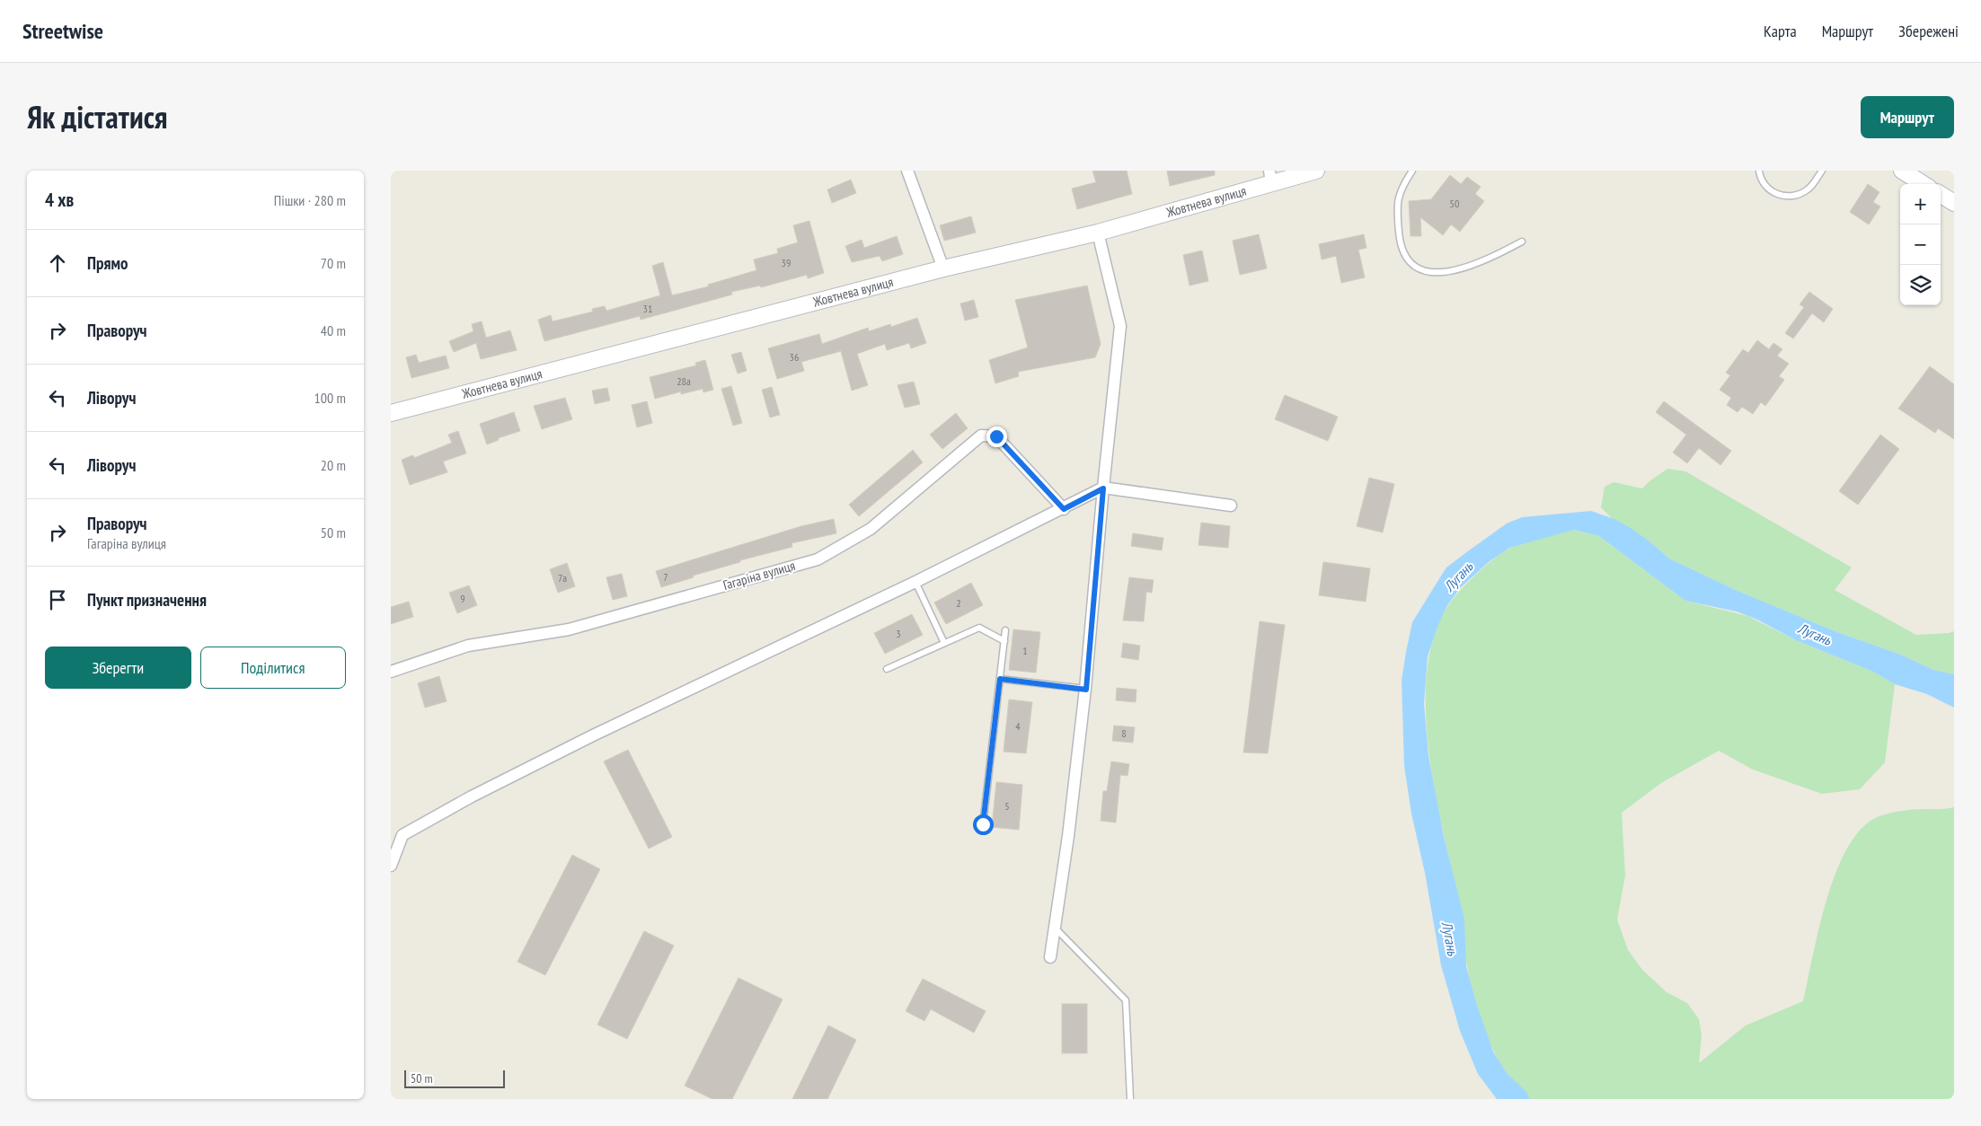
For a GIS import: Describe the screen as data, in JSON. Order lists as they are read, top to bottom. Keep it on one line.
{"streets":{"street":["Жовтнева вулиця","Гагаріна вулиця"]},"water":["Лугань"],"house_numbers":["50","39","31","36","28а","7","7а","9","2","3","1","4","8","5"],"scale_bar":"50 m","page":{"header":"Streetwise","nav":["Карта","Маршрут","Збережені"],"title":"Як дістатися","buttons":["Маршрут",["Зберегти","Поділитися"]],"heading":["4 хв","Пішки · 280 m"],"map_buttons":["+","−"],"list":[["Прямо","70 m"],["Праворуч","40 m"],["Ліворуч","100 m"],["Ліворуч","20 m"],["Праворуч","Гагаріна вулиця","50 m"],"Пункт призначення"],"scale":"50 m"}}
